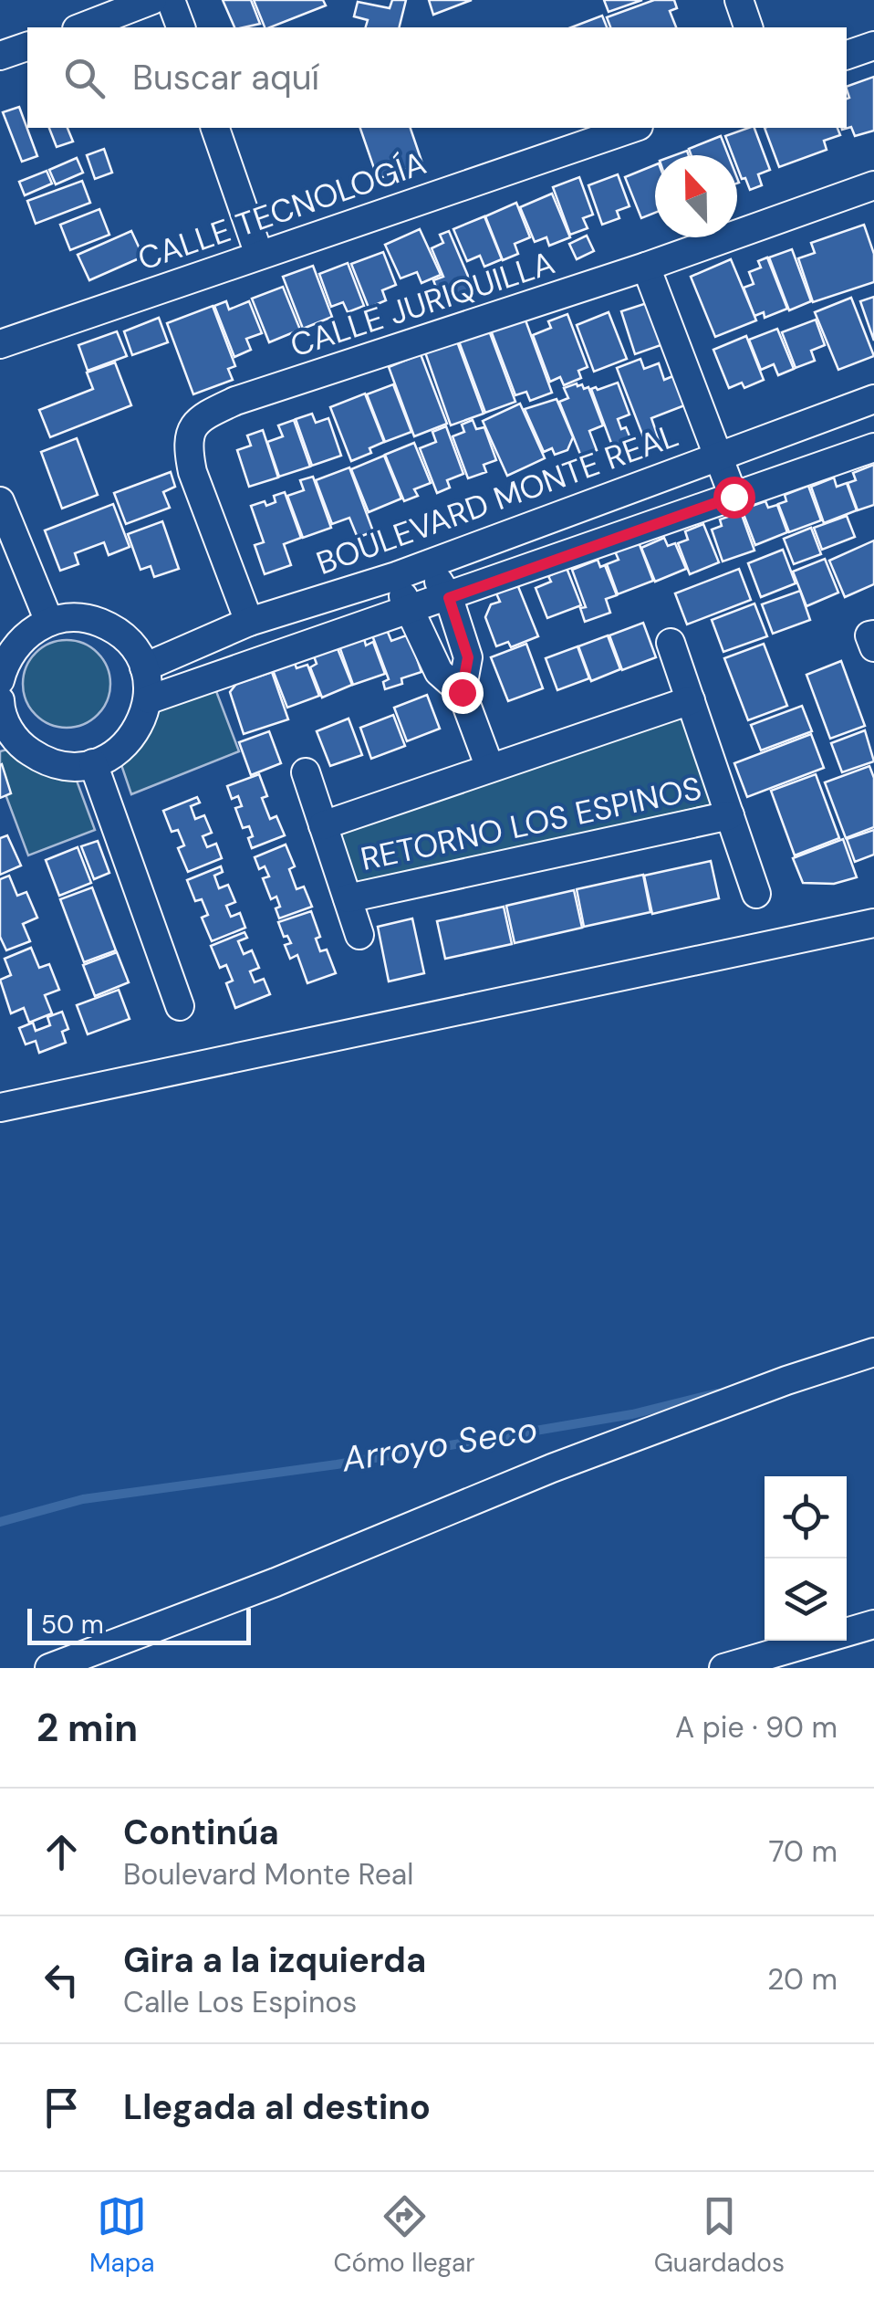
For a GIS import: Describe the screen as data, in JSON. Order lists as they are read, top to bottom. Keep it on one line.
{"streets":{"street":["CALLE TECNOLOGÍA","CALLE JURIQUILLA","BOULEVARD MONTE REAL","RETORNO LOS ESPINOS"]},"crossings":[["CALLE JURIQUILLA","BOULEVARD MONTE REAL"]],"water":["Arroyo Seco"],"scale_bar":"50 m","north":"top","page":{"search":"Buscar aquí","scale":"50 m","heading":["2 min","A pie · 90 m"],"list":[["Continúa","Boulevard Monte Real","70 m"],["Gira a la izquierda","Calle Los Espinos","20 m"],"Llegada al destino"],"nav":["Mapa","Cómo llegar","Guardados"]}}
